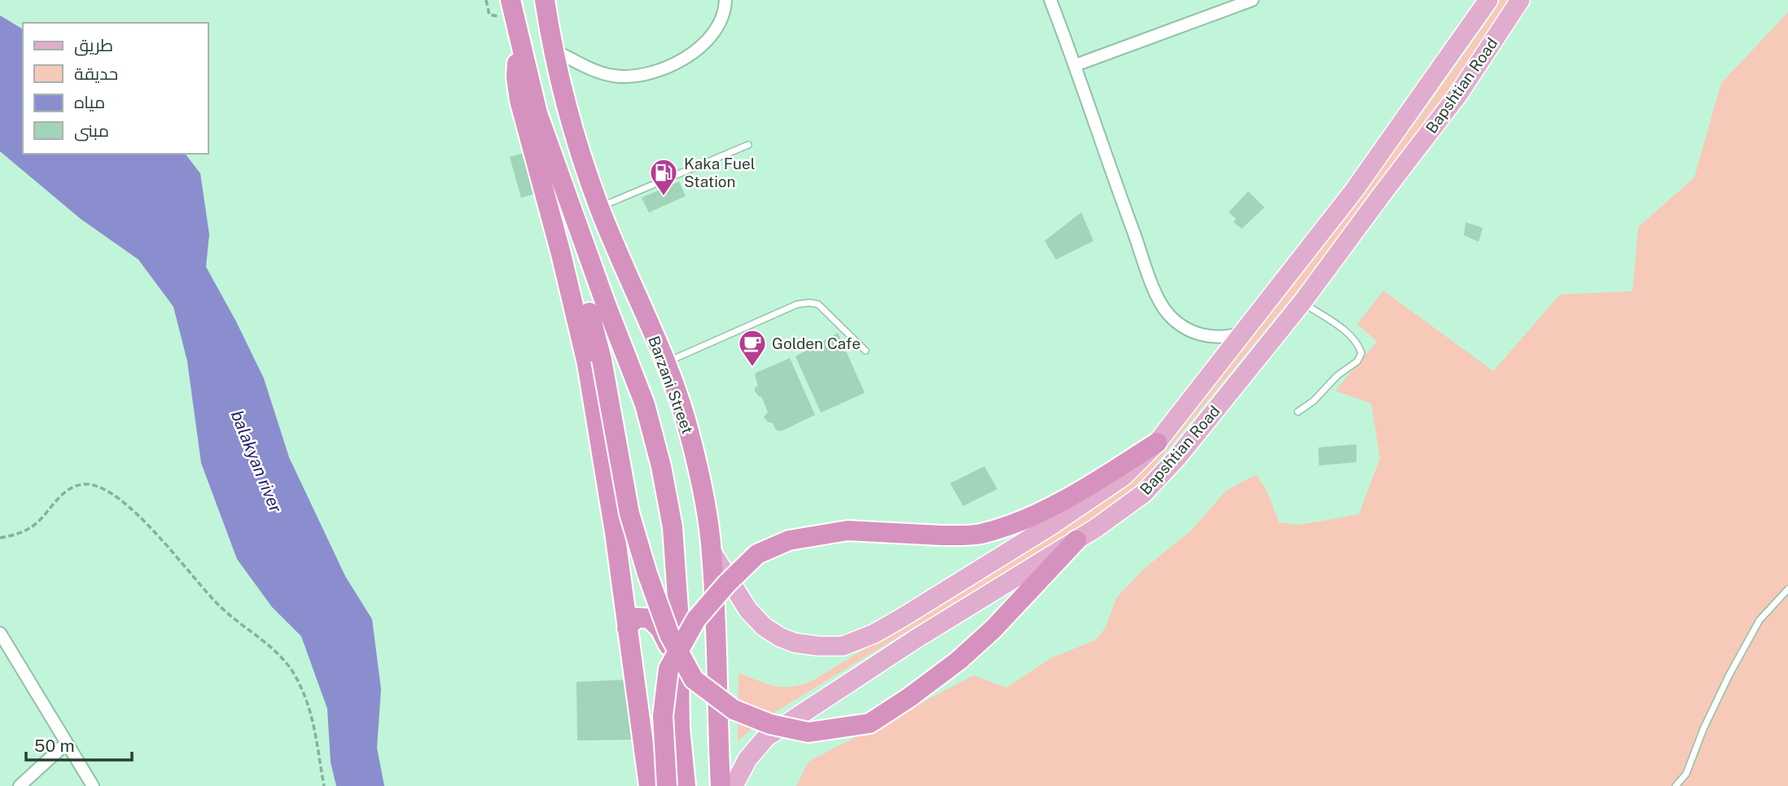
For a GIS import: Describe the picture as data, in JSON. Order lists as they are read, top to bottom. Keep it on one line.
{"streets":{"highway":["Barzani Street"],"main road":["Bapshtian Road"]},"crossings":[["Bapshtian Road","Barzani Street"]],"water":["balakyan river"],"places":{"fuel station":["Kaka Fuel Station"],"cafe":["Golden Cafe"]},"legend":["طريق","حديقة","مياه","مبنى"],"scale_bar":"50 m"}
